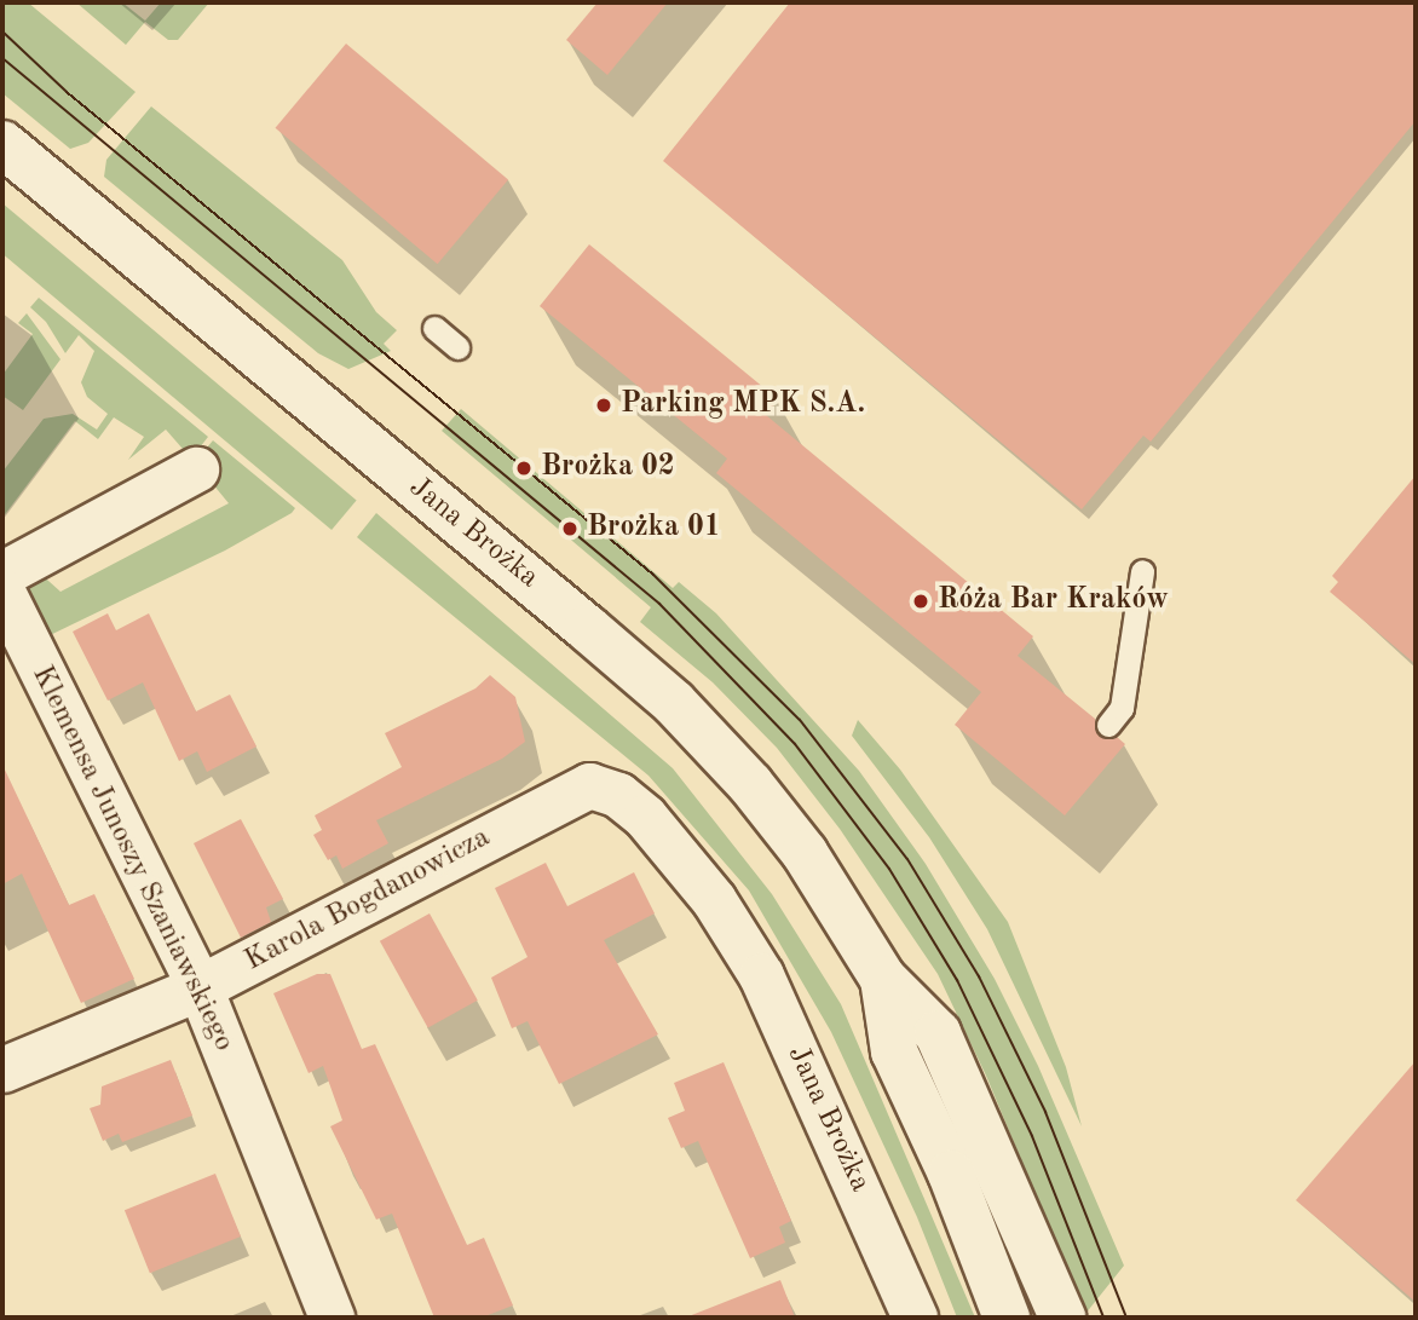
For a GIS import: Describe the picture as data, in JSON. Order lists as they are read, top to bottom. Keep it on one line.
{"streets":{"main road":["Jana Brożka"],"street":["Klemensa Junoszy Szaniawskiego","Karola Bogdanowicza"]},"crossings":[["Jana Brożka","Karola Bogdanowicza"],["Klemensa Junoszy Szaniawskiego","Karola Bogdanowicza"]],"places":["Parking MPK S.A.","Brożka 02","Brożka 01","Róża Bar Kraków"]}
